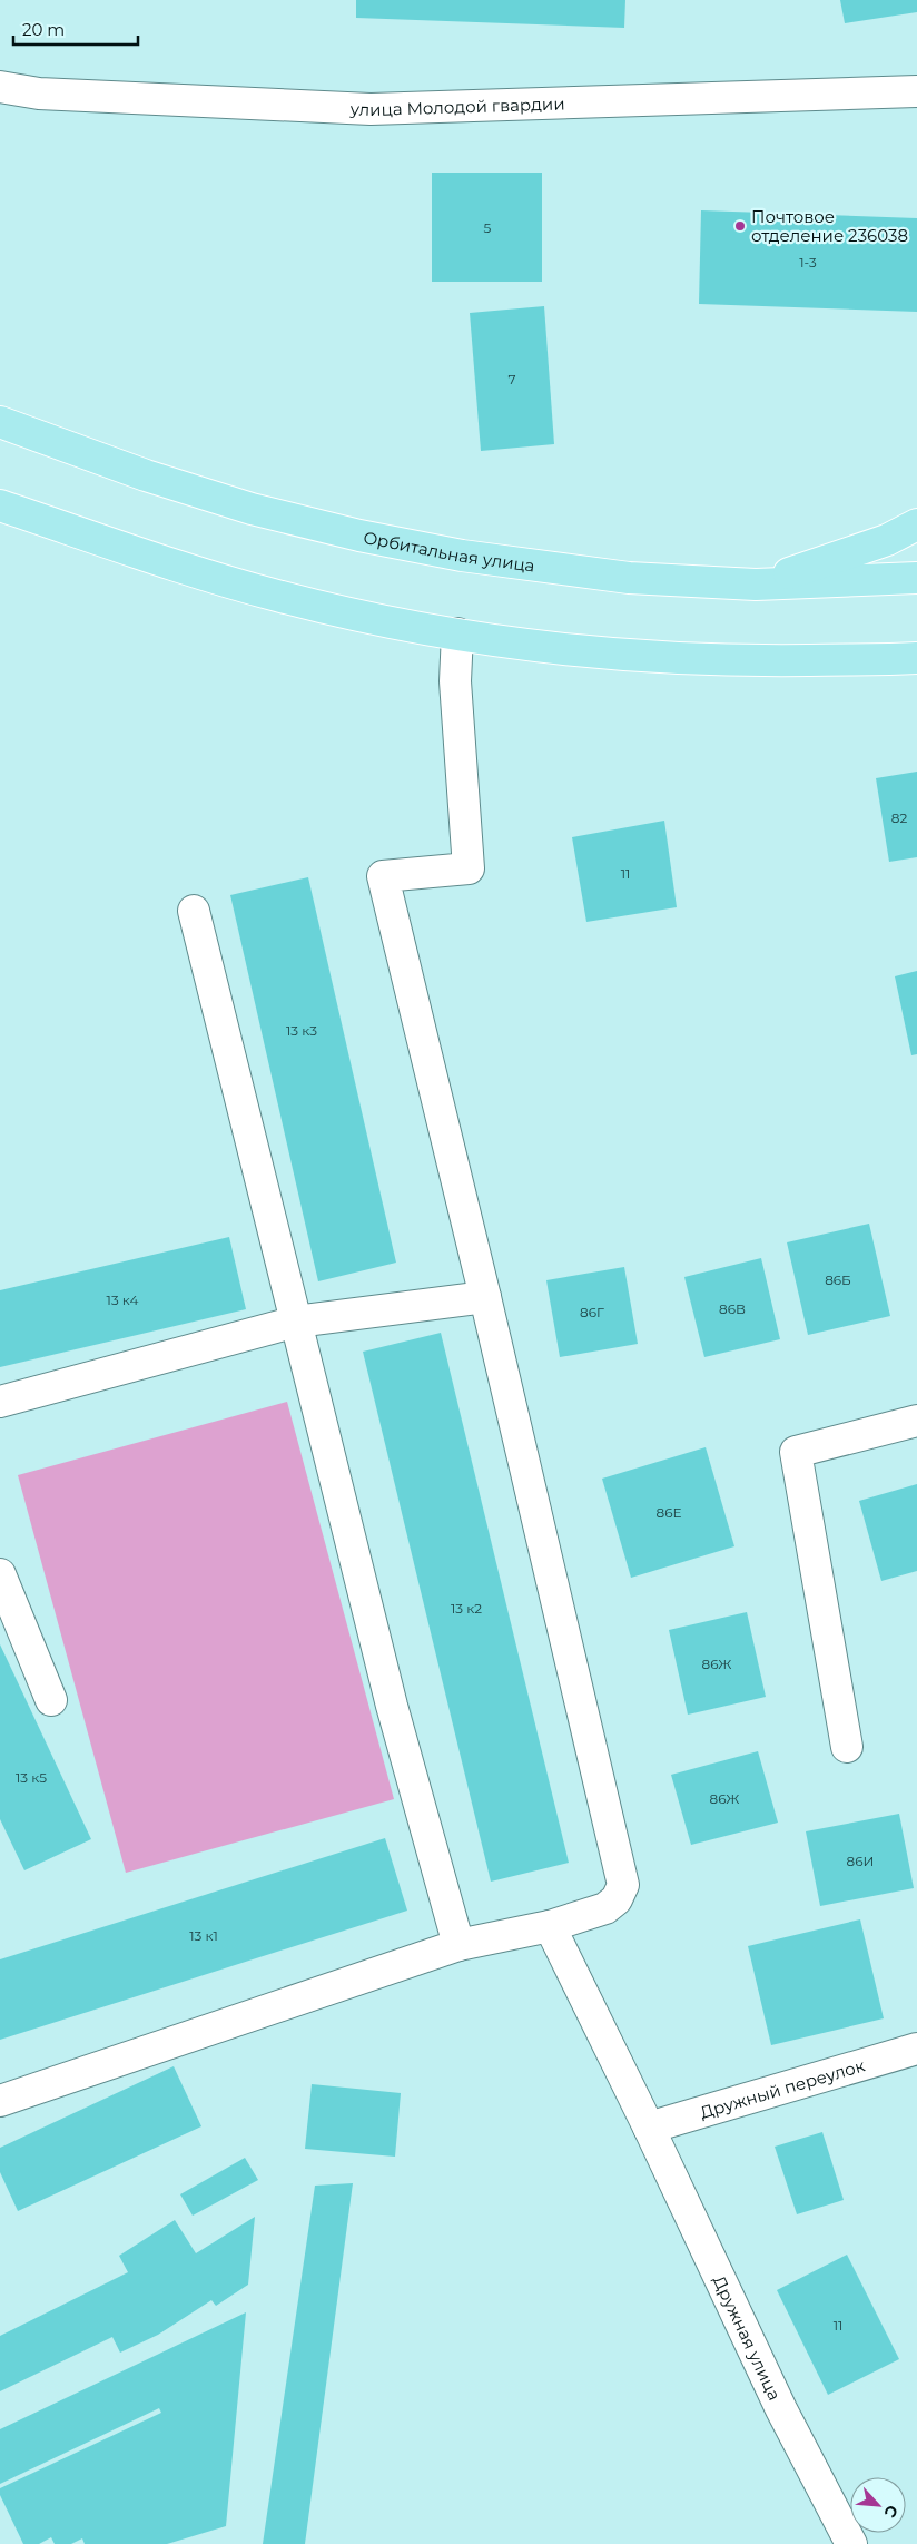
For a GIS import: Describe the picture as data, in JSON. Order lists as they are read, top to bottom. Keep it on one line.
{"streets":{"main road":["Орбитальная улица"],"street":["улица Молодой гвардии","Дружный переулок","Дружная улица"]},"crossings":[["Дружный переулок","Дружная улица"]],"places":["Почтовое отделение 236038"],"house_numbers":["5","1-3","7","82","11","13 к3","86Б","13 к4","86В","86Г","86Е","13 к2","86Ж","13 к5","86Ж","86И","13 к1","11"],"scale_bar":"20 m","north":"bottom right"}
